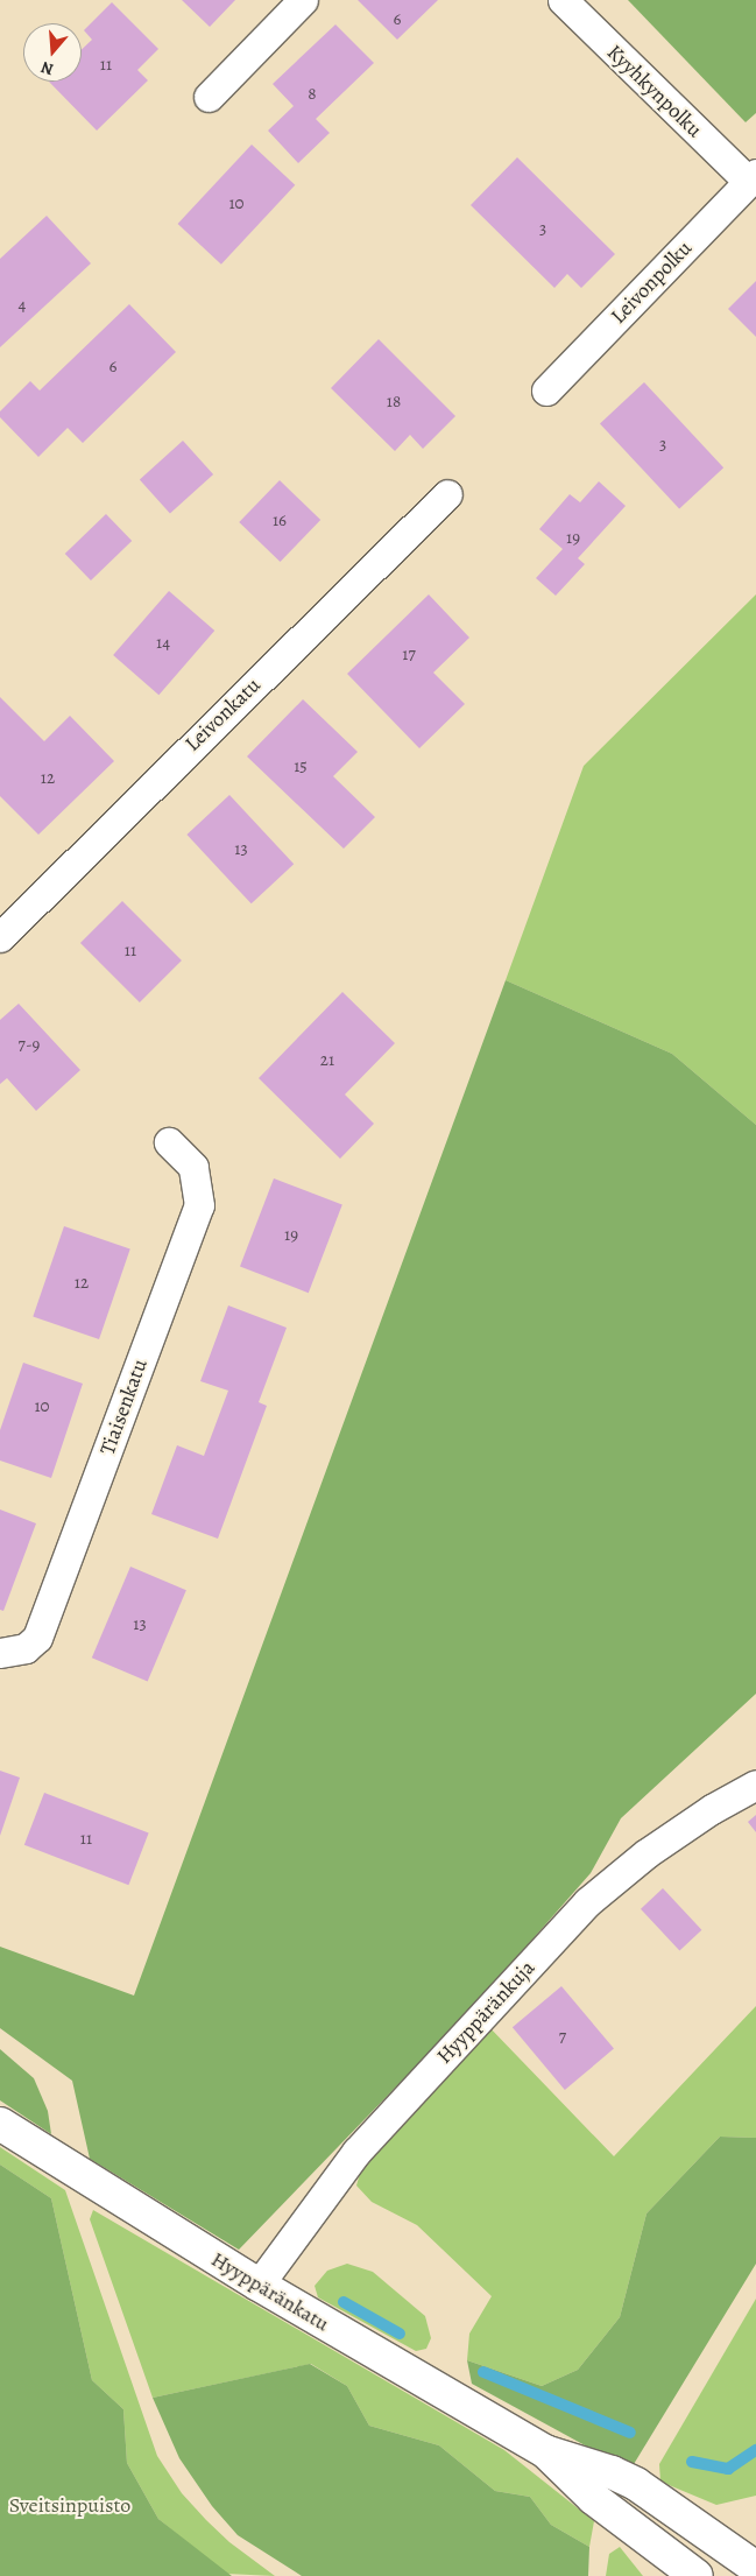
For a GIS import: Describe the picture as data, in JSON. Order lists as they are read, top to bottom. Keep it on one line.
{"streets":{"street":["Kyyhkynpolku","Leivonpolku","Leivonkatu","Tiaisenkatu","Hyyppäränkuja","Hyyppäränkatu"]},"crossings":[["Kyyhkynpolku","Leivonpolku"],["Hyyppäränkuja","Hyyppäränkatu"]],"parks":["Sveitsinpuisto"],"house_numbers":["6","11","8","10","3","4","6","18","3","16","19","14","17","15","12","13","11","7-9","21","19","12","10","13","11","7"],"north":"bottom"}
